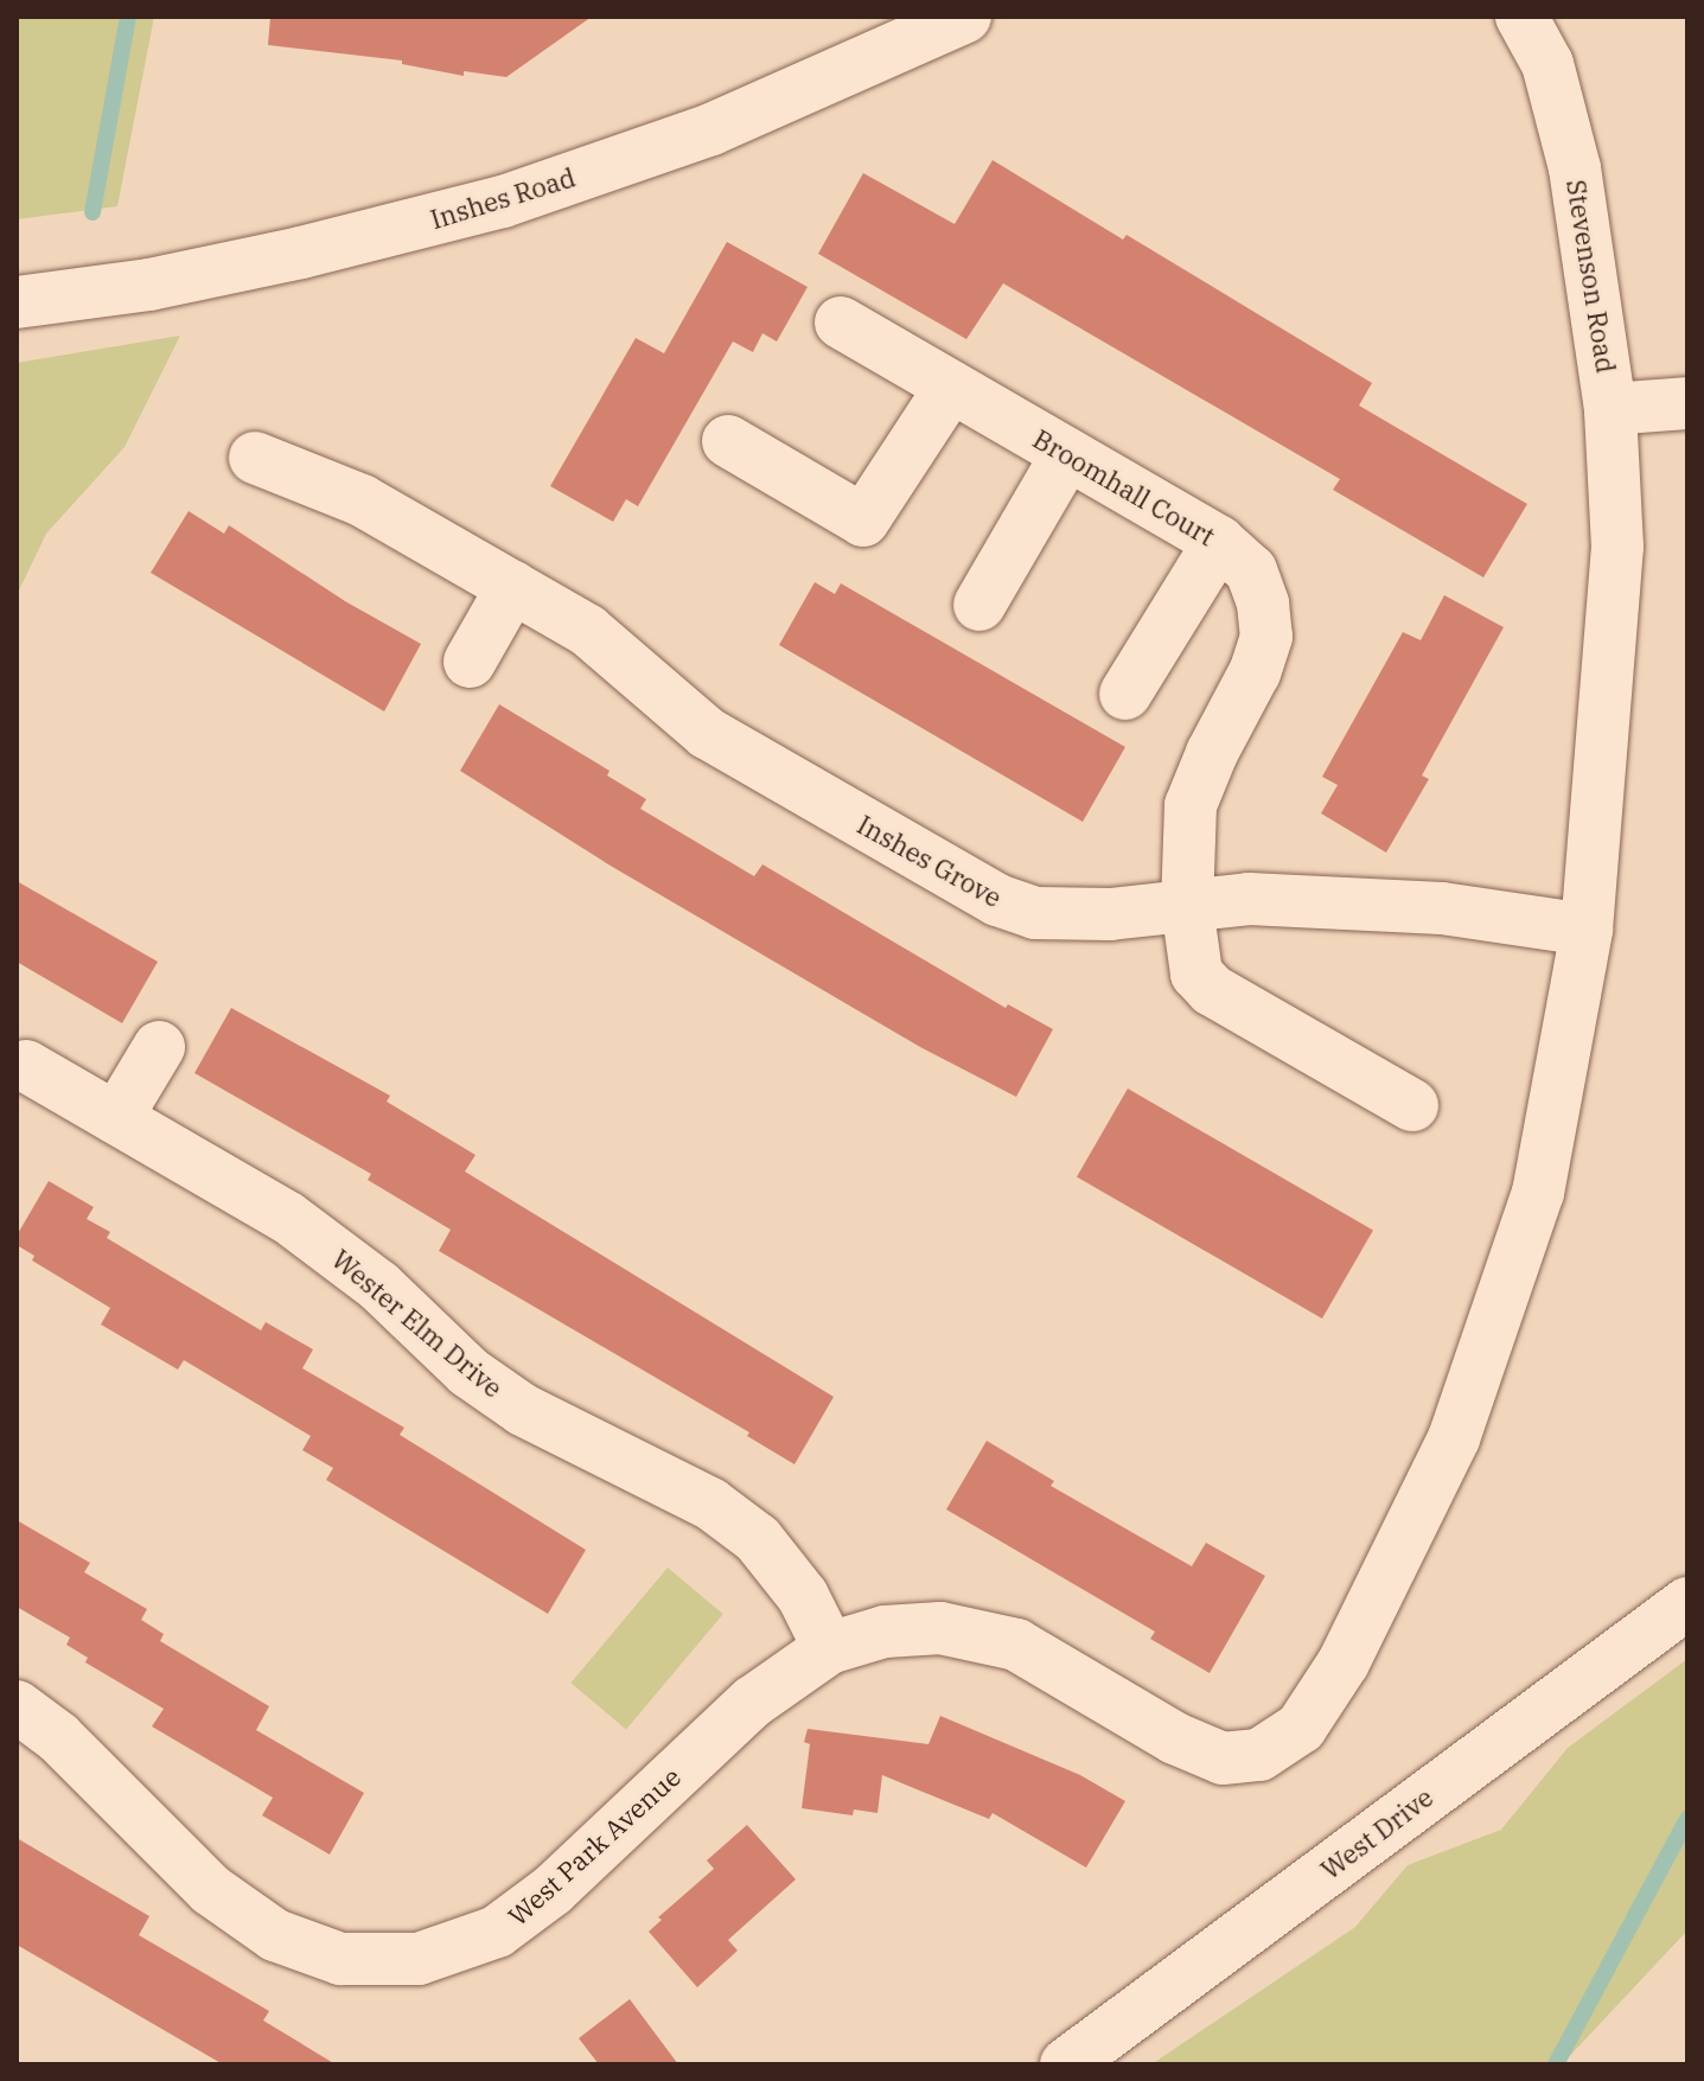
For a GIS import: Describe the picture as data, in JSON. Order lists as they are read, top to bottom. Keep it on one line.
{"streets":{"street":["Inshes Road","Stevenson Road","Broomhall Court","Inshes Grove","Wester Elm Drive","West Drive","West Park Avenue"]},"crossings":[["Stevenson Road","Inshes Grove"],["Stevenson Road","West Park Avenue"],["Broomhall Court","Inshes Grove"],["Inshes Grove","West Park Avenue"],["Wester Elm Drive","West Park Avenue"]]}
